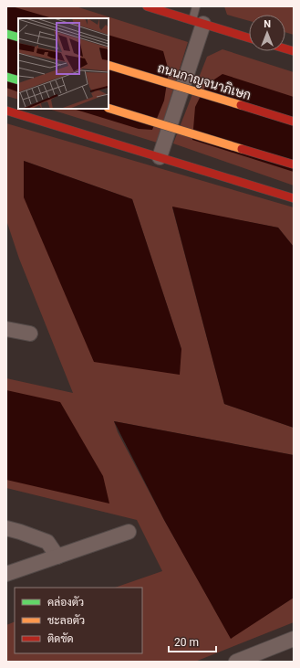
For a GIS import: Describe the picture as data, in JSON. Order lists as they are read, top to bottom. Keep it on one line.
{"streets":{"main road":["ถนนกาญจนาภิเษก"]},"legend":["คล่องตัว","ชะลอตัว","ติดขัด"],"scale_bar":"20 m","north":"top"}
